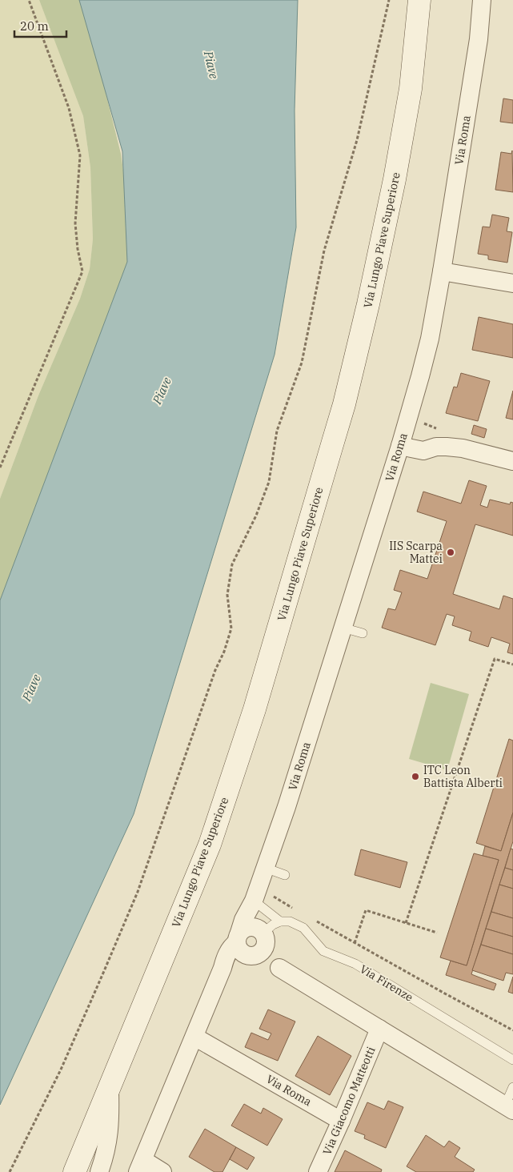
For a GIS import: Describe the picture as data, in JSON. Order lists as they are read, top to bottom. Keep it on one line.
{"streets":{"main road":["Via Lungo Piave Superiore"],"street":["Via Roma","Via Giacomo Matteotti"],"lane":["Via Firenze"]},"crossings":[["Via Roma","Via Giacomo Matteotti"]],"water":["Piave"],"places":["IIS Scarpa Mattei","ITC Leon Battista Alberti"],"scale_bar":"20 m"}
